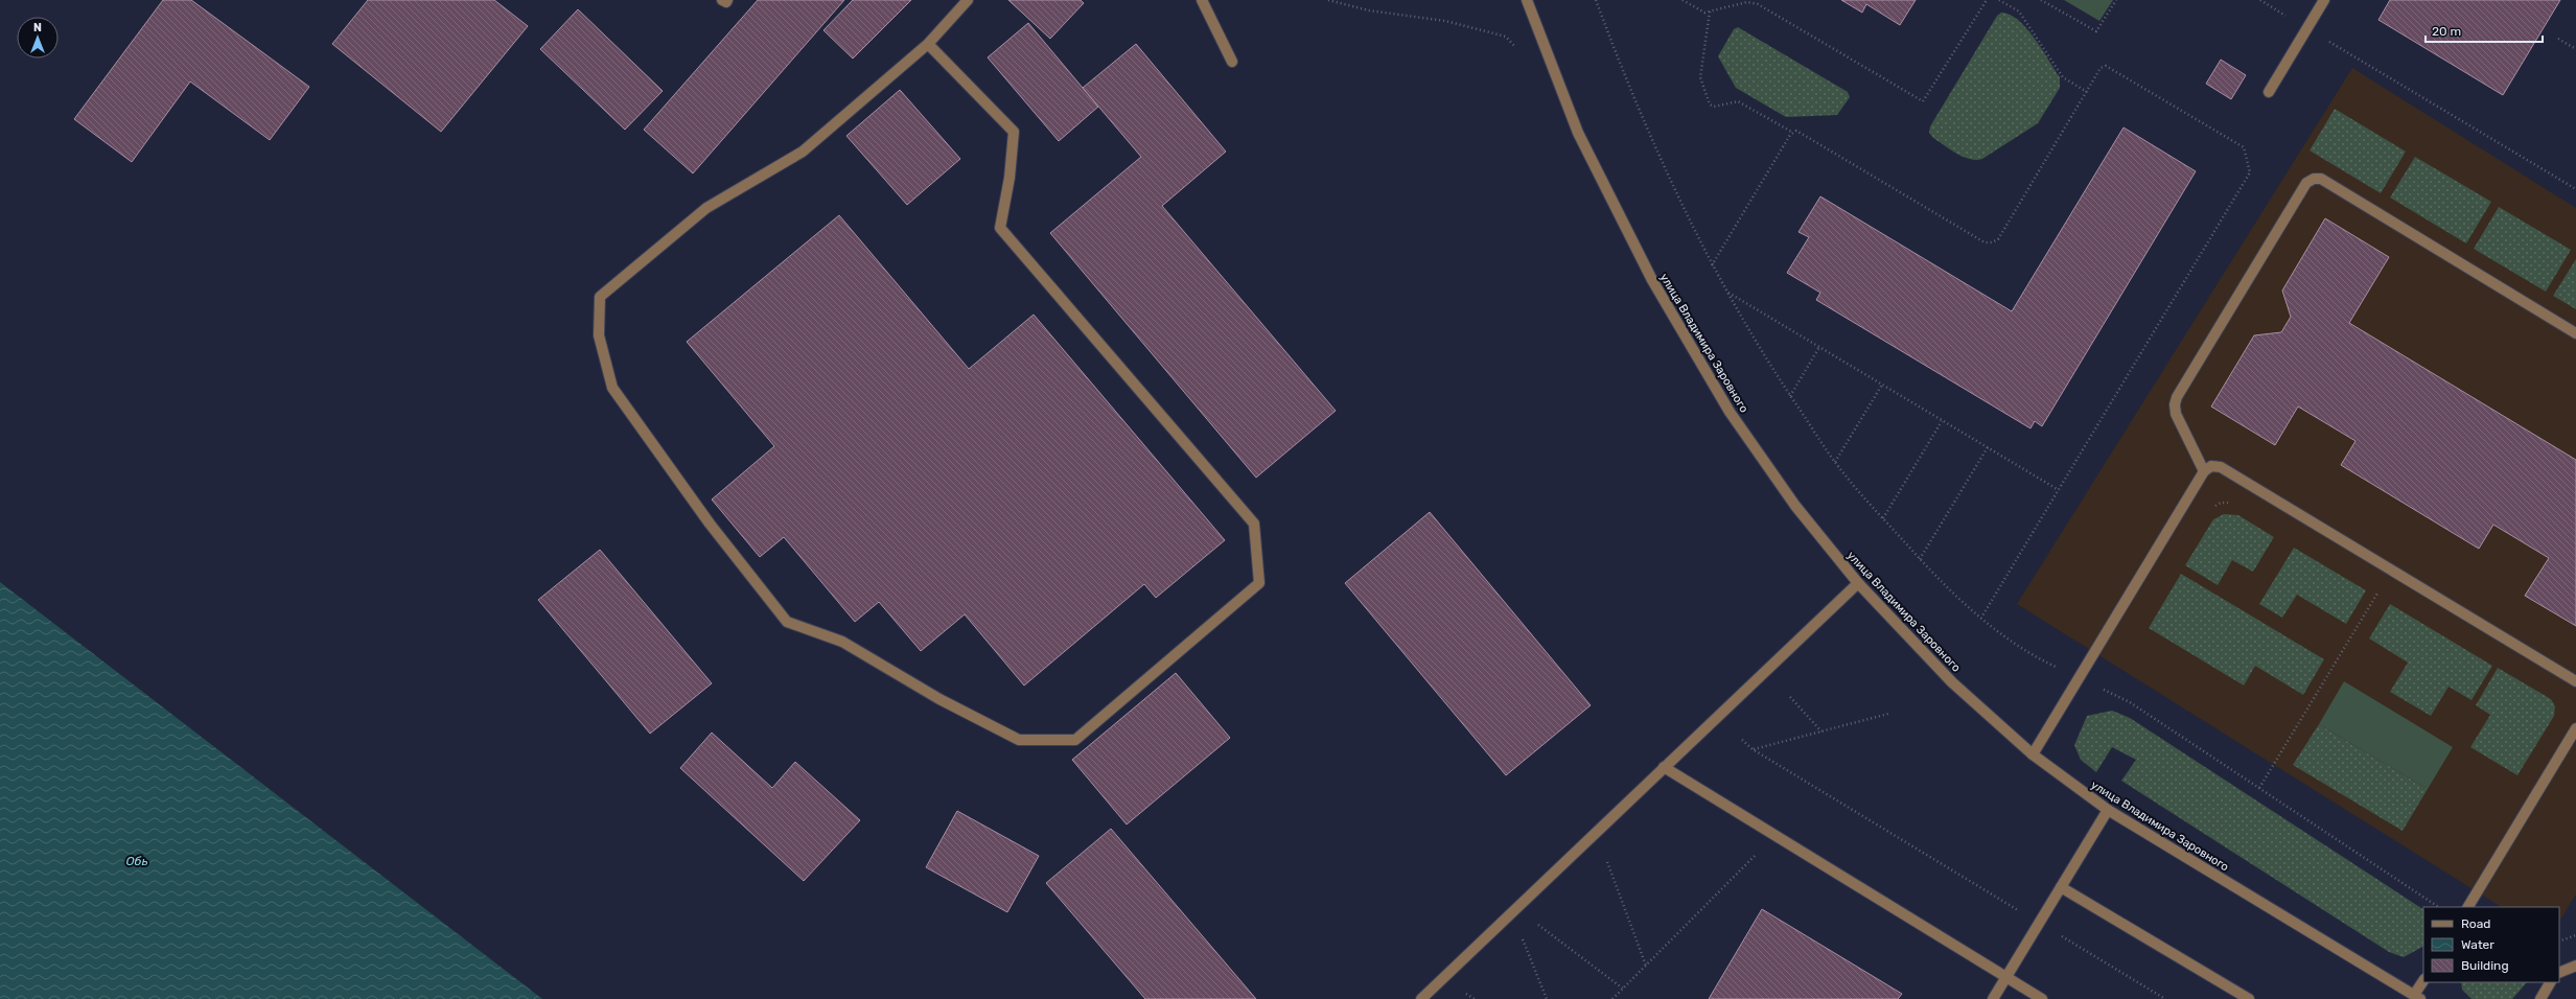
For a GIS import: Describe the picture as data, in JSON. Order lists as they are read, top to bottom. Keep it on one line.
{"streets":{"street":["улица Владимира Заровного"]},"water":["Обь"],"legend":["Road","Water","Building"],"scale_bar":"20 m","north":"top"}
